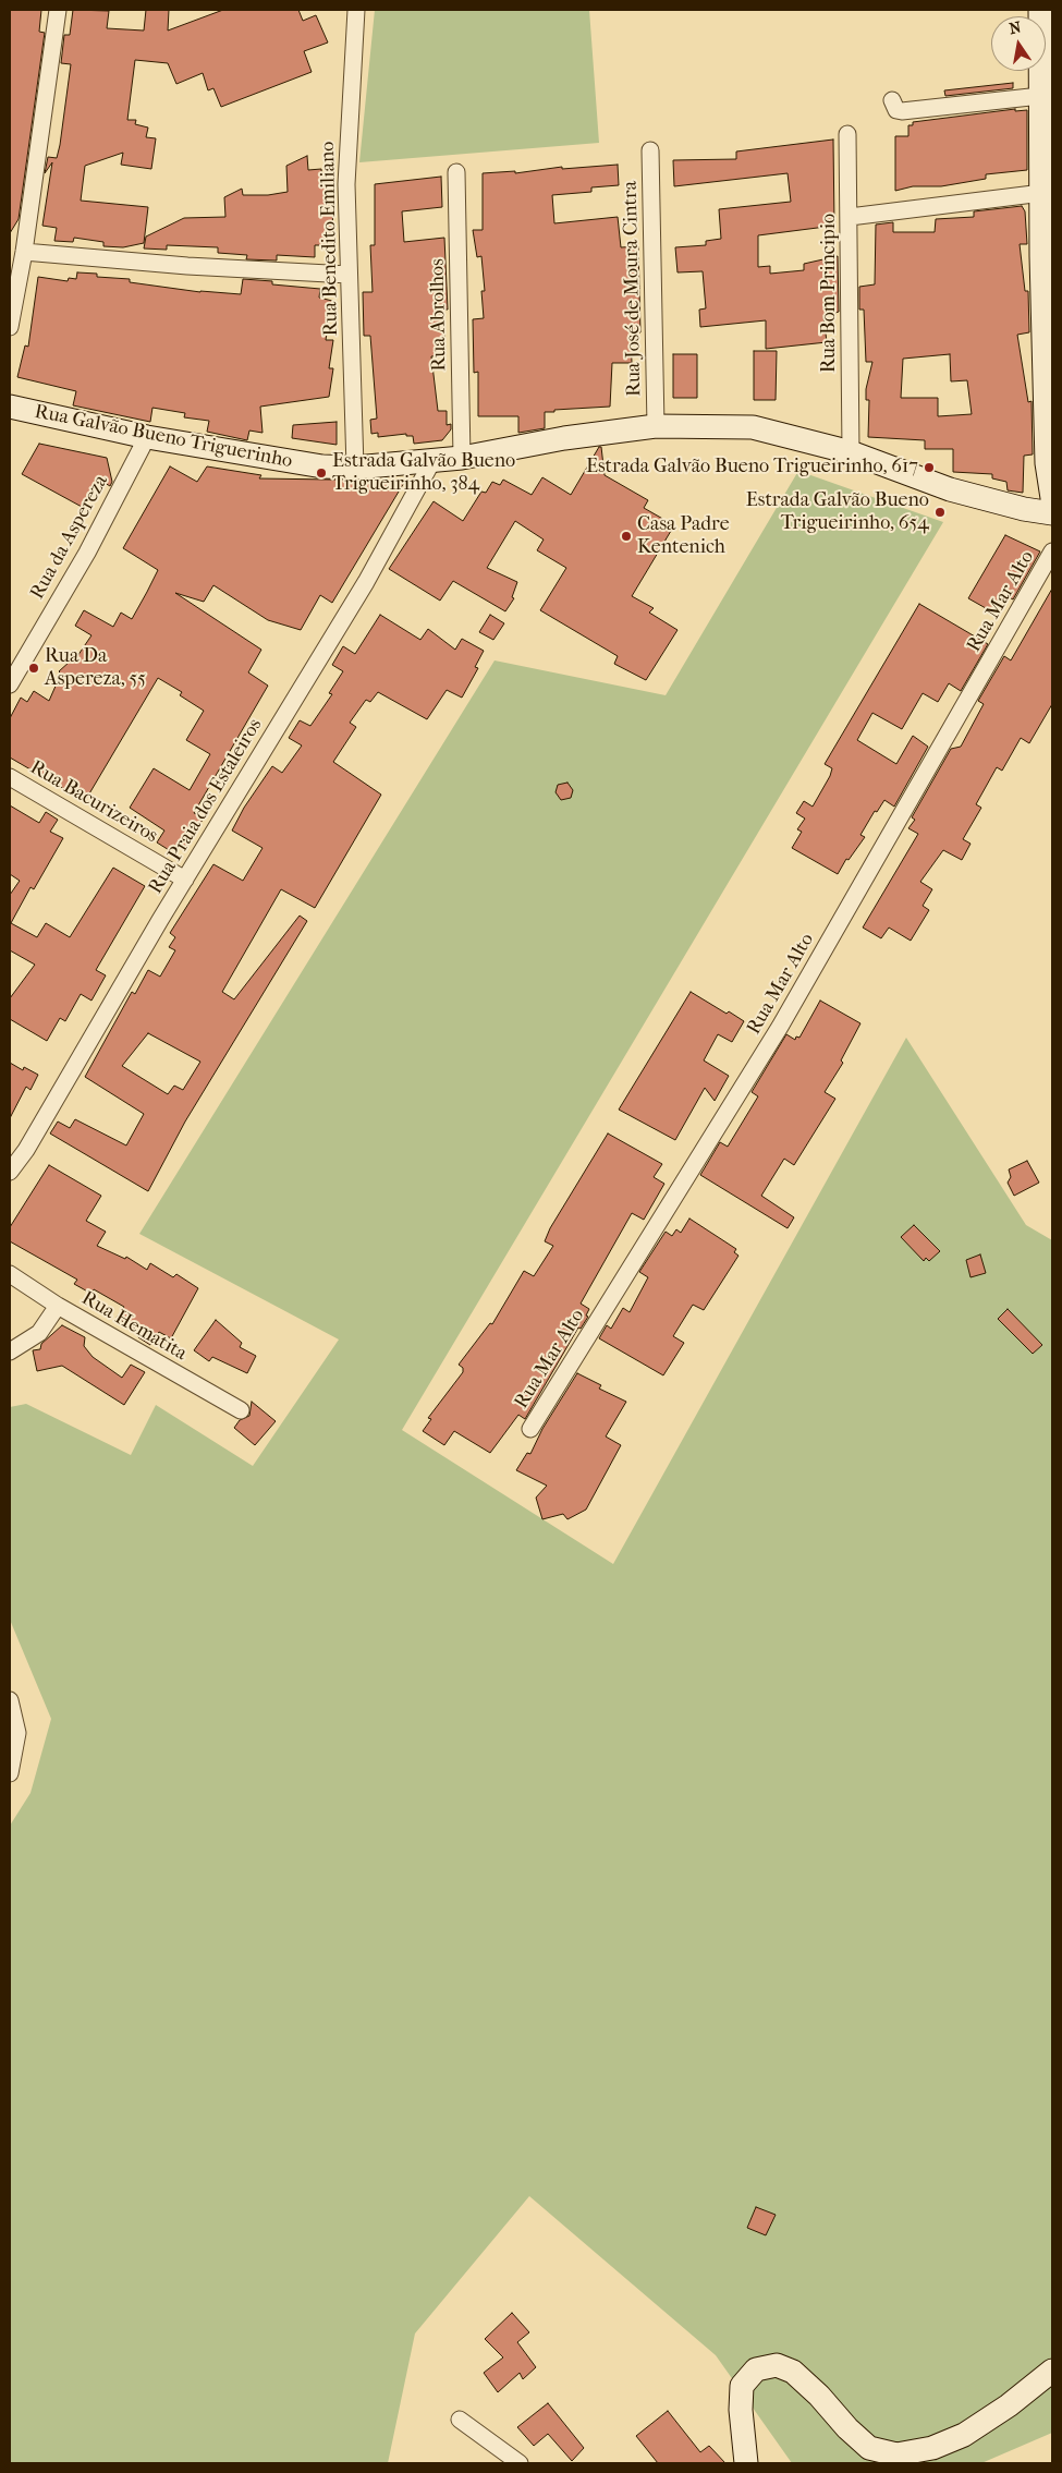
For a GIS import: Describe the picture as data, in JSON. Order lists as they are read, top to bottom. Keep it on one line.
{"streets":{"street":["Rua Benedito Emiliano","Rua José de Moura Cintra","Rua Bom Principio","Rua Abrolhos","Rua Galvão Bueno Triguerinho","Rua da Aspereza","Rua Mar Alto","Rua Bacurizeiros","Rua Praia dos Estaleiros","Rua Hematita"]},"crossings":[["Rua Benedito Emiliano","Rua Galvão Bueno Triguerinho"],["Rua José de Moura Cintra","Rua Galvão Bueno Triguerinho"],["Rua Bom Principio","Rua Galvão Bueno Triguerinho"],["Rua Abrolhos","Rua Galvão Bueno Triguerinho"],["Rua Galvão Bueno Triguerinho","Rua da Aspereza"],["Rua Galvão Bueno Triguerinho","Rua Praia dos Estaleiros"],["Rua Bacurizeiros","Rua Praia dos Estaleiros"]],"places":["Estrada Galvão Bueno Trigueirinho, 617","Estrada Galvão Bueno Trigueirinho, 384","Estrada Galvão Bueno Trigueirinho, 654","Casa Padre Kentenich","Rua Da Aspereza, 55"],"north":"top"}
